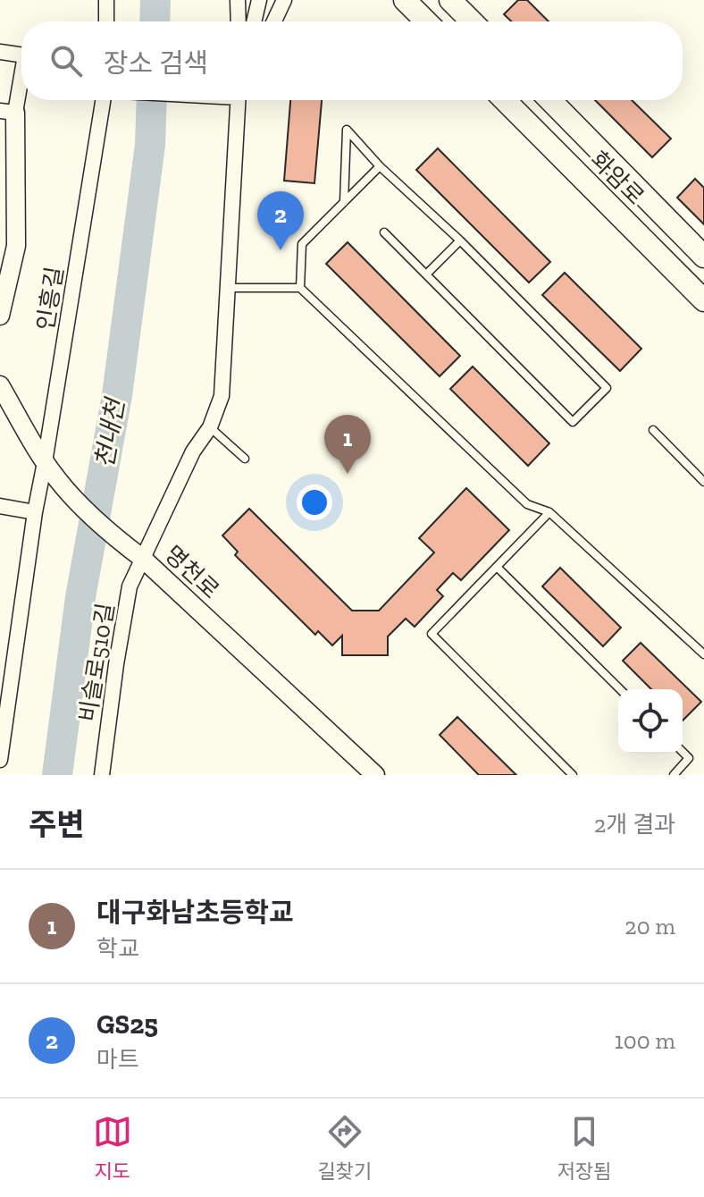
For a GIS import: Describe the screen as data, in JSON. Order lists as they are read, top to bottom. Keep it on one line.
{"streets":{"main road":["화암로"],"street":["인흥길","명천로","비슬로510길"]},"crossings":[["인흥길","명천로"],["명천로","비슬로510길"]],"water":["천내천"],"page":{"search":"장소 검색","pins":["2","1"],"heading":["주변","2개 결과"],"list":[{"mark":"1","name":"대구화남초등학교","note":"학교","value":"20 m"},{"mark":"2","name":"GS25","note":"마트","value":"100 m"}],"nav":["지도","길찾기","저장됨"]}}
